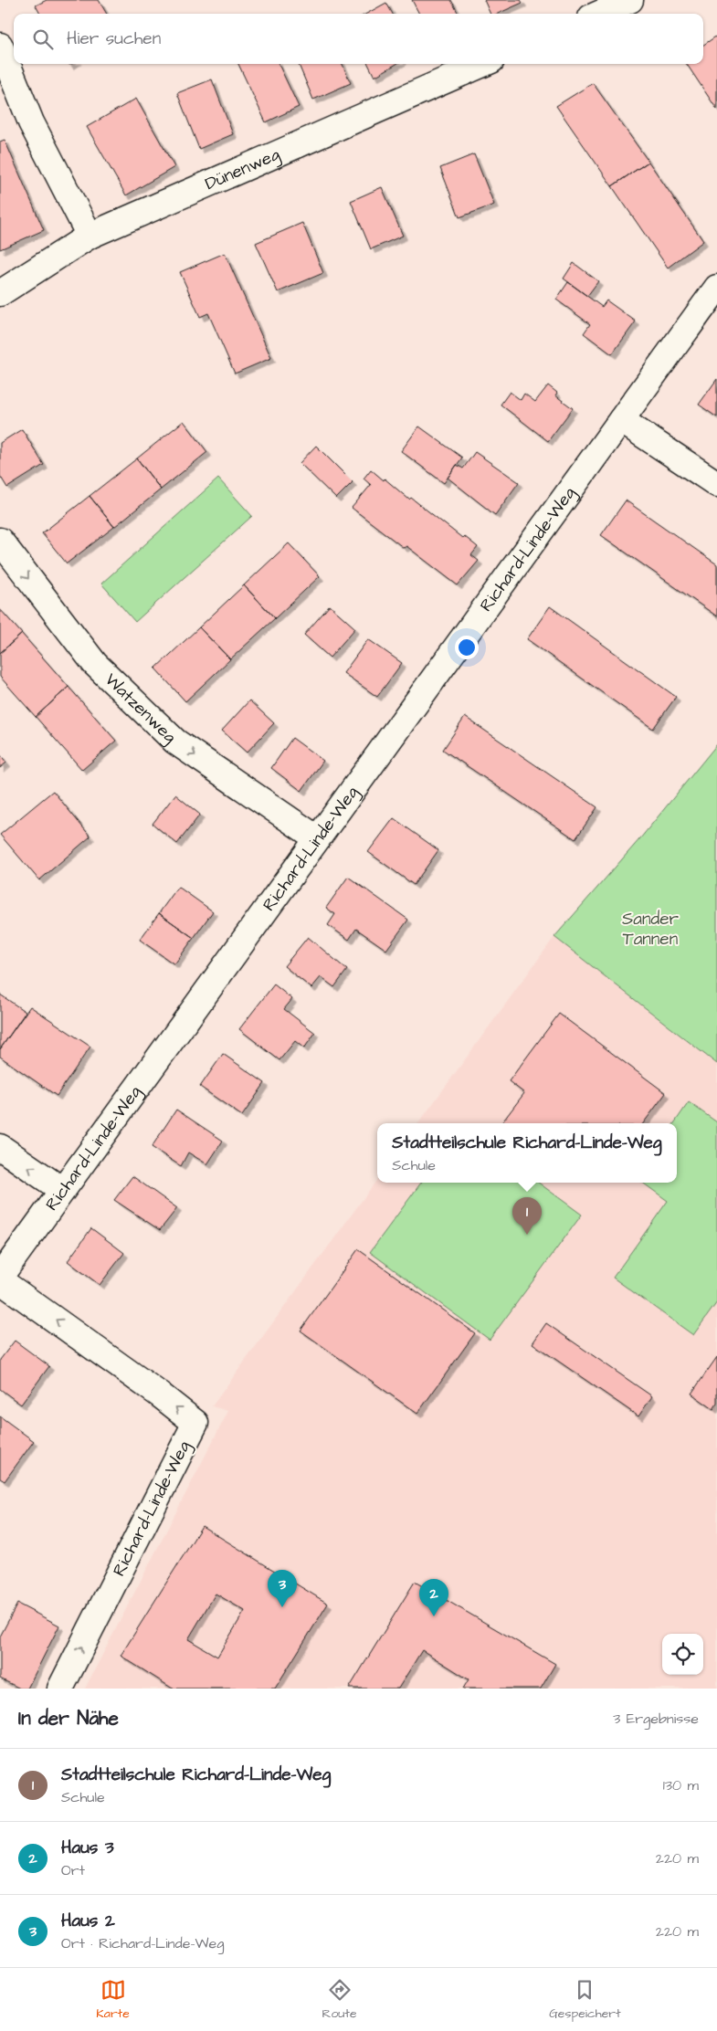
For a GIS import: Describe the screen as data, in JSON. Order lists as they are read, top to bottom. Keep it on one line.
{"streets":{"street":["Dünenweg","Richard-Linde-Weg","Watzenweg"]},"crossings":[["Richard-Linde-Weg","Watzenweg"]],"one_way":["Watzenweg"],"parks":["Sander Tannen"],"page":{"search":"Hier suchen","popup":["Stadtteilschule Richard-Linde-Weg","Schule"],"pins":["1","3","2"],"heading":["In der Nähe","3 Ergebnisse"],"list":[{"mark":"1","name":"Stadtteilschule Richard-Linde-Weg","note":"Schule","value":"130 m"},{"mark":"2","name":"Haus 3","note":"Ort","value":"220 m"},{"mark":"3","name":"Haus 2","note":"Ort · Richard-Linde-Weg","value":"220 m"}],"nav":["Karte","Route","Gespeichert"]}}
